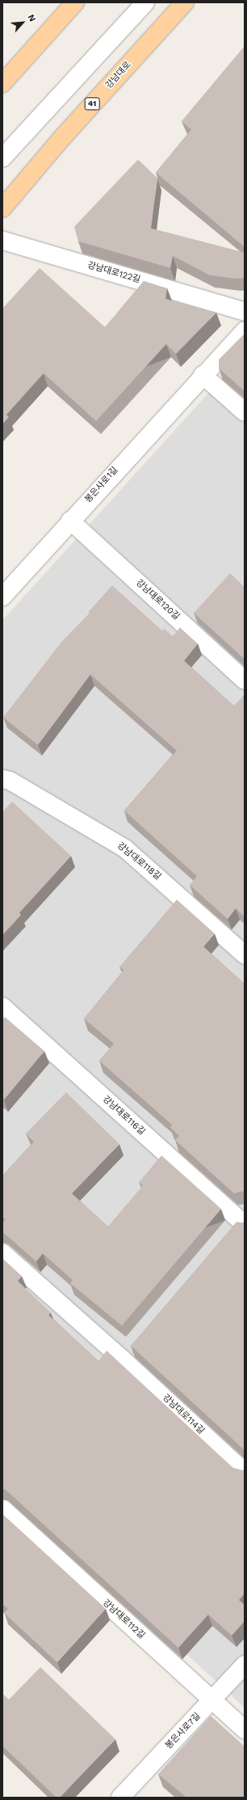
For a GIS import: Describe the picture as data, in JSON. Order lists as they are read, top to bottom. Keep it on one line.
{"streets":{"main road":["강남대로","41"],"street":["강남대로122길","봉은사로1길","강남대로120길","강남대로118길","강남대로116길","강남대로114길","강남대로112길","봉은사로7길"]},"crossings":[["봉은사로1길","강남대로120길"],["강남대로112길","봉은사로7길"]],"north":"top right"}
